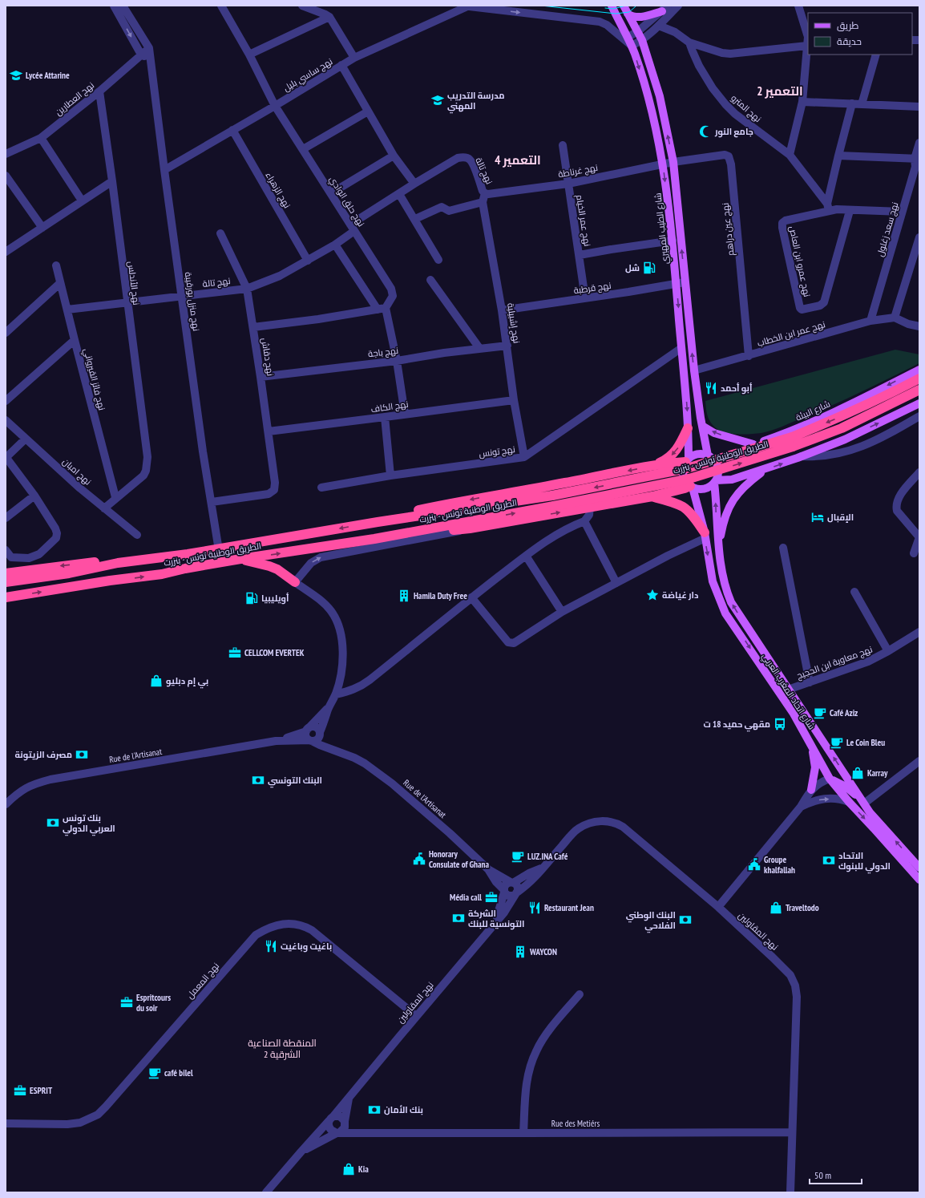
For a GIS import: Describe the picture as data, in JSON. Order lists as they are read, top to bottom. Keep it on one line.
{"streets":{"highway":["الطريق الوطنية تونس - بنزرت"],"main road":["شارع الطيب المهيري","شارع البيئة","شارع اتحاد المغرب العربي"],"street":["نهج ساسي بليل","نهج العطارين","نهج المترو","نهج تالة","نهج غرناطة","نهج الزهراء","نهج حلق الوادي","نهج عمر الخيام","نهج عين دراهم","نهج سعد زغلول","نهج عمرو ابن العاص","نهج الأندلس","نهج قرطبة","نهج منزل بورقيبة","نهج إشبيلية","نهج عمر ابن الخطاب","نهج باجة","نهج دقاش","نهج فائز القيرواني","نهج الكاف","نهج تونس","نهج امبان","نهج معاوية ابن الحجيج","Rue de l'Artisanat","نهج المقاولين","نهج المعمل","Rue des Metiérs"]},"crossings":[["نهج ساسي بليل","نهج الزهراء"],["نهج ساسي بليل","نهج حلق الوادي"],["نهج ساسي بليل","نهج منزل بورقيبة"],["نهج العطارين","نهج الأندلس"],["نهج العطارين","نهج منزل بورقيبة"],["نهج المترو","نهج عمرو ابن العاص"],["نهج تالة","نهج غرناطة"],["نهج تالة","نهج الزهراء"],["نهج تالة","نهج حلق الوادي"],["نهج تالة","نهج الأندلس"],["نهج تالة","نهج منزل بورقيبة"],["نهج تالة","نهج إشبيلية"],["نهج تالة","نهج دقاش"],["نهج تالة","نهج فائز القيرواني"],["نهج غرناطة","نهج عمر الخيام"],["نهج غرناطة","شارع الطيب المهيري"],["نهج غرناطة","نهج عين دراهم"],["نهج غرناطة","نهج إشبيلية"],["نهج عمر الخيام","نهج قرطبة"],["شارع الطيب المهيري","نهج عين دراهم"],["شارع الطيب المهيري","نهج قرطبة"],["شارع الطيب المهيري","نهج عمر ابن الخطاب"],["شارع الطيب المهيري","شارع البيئة"],["شارع الطيب المهيري","نهج تونس"],["شارع الطيب المهيري","شارع اتحاد المغرب العربي"],["نهج عين دراهم","نهج عمر ابن الخطاب"],["نهج سعد زغلول","نهج عمر ابن الخطاب"],["نهج الأندلس","نهج فائز القيرواني"],["نهج قرطبة","نهج إشبيلية"],["نهج منزل بورقيبة","نهج دقاش"],["نهج منزل بورقيبة","الطريق الوطنية تونس - بنزرت"],["نهج إشبيلية","نهج باجة"],["نهج إشبيلية","نهج الكاف"],["نهج إشبيلية","نهج تونس"],["نهج باجة","نهج دقاش"],["نهج دقاش","نهج الكاف"],["شارع البيئة","شارع اتحاد المغرب العربي"],["نهج معاوية ابن الحجيج","شارع اتحاد المغرب العربي"],["Rue de l'Artisanat","نهج المقاولين"],["نهج المقاولين","نهج المعمل"],["نهج المقاولين","Rue des Metiérs"]],"districts":["التعمير 2","التعمير 4","المنقطة الصناعية الشرقية 2"],"places":{"school or university":["Lycée Attarine","مدرسة التدريب المهني"],"mosque":["جامع النور"],"fuel station":["شل","أويليبيا"],"restaurant":["أبو أحمد","Restaurant Jean","باغيت وباغيت"],"hotel":["الإقبال"],"place":["دار غياضة"],"building":["Hamila Duty Free","WAYCON"],"office":["CELLCOM EVERTEK","Média call","Espritcours du soir","ESPRIT"],"shop":["بي إم دبليو","Karray","Traveltodo","Kia"],"cafe":["Café Aziz","Le Coin Bleu","LUZ.INA Café","café bilel"],"bus stop":["مقهي حميد 18 ت"],"bank":["مصرف الزيتونة","البنك التونسي","بنك تونس العربي الدولي","الاتحاد الدولي للبنوك","الشركة التونسية للبنك","البنك الوطني الفلاحي","بنك الأمان"],"public building":["Honorary Consulate of Ghana","Groupe khalfallah"]},"legend":["طريق","حديقة"],"scale_bar":"50 m"}
